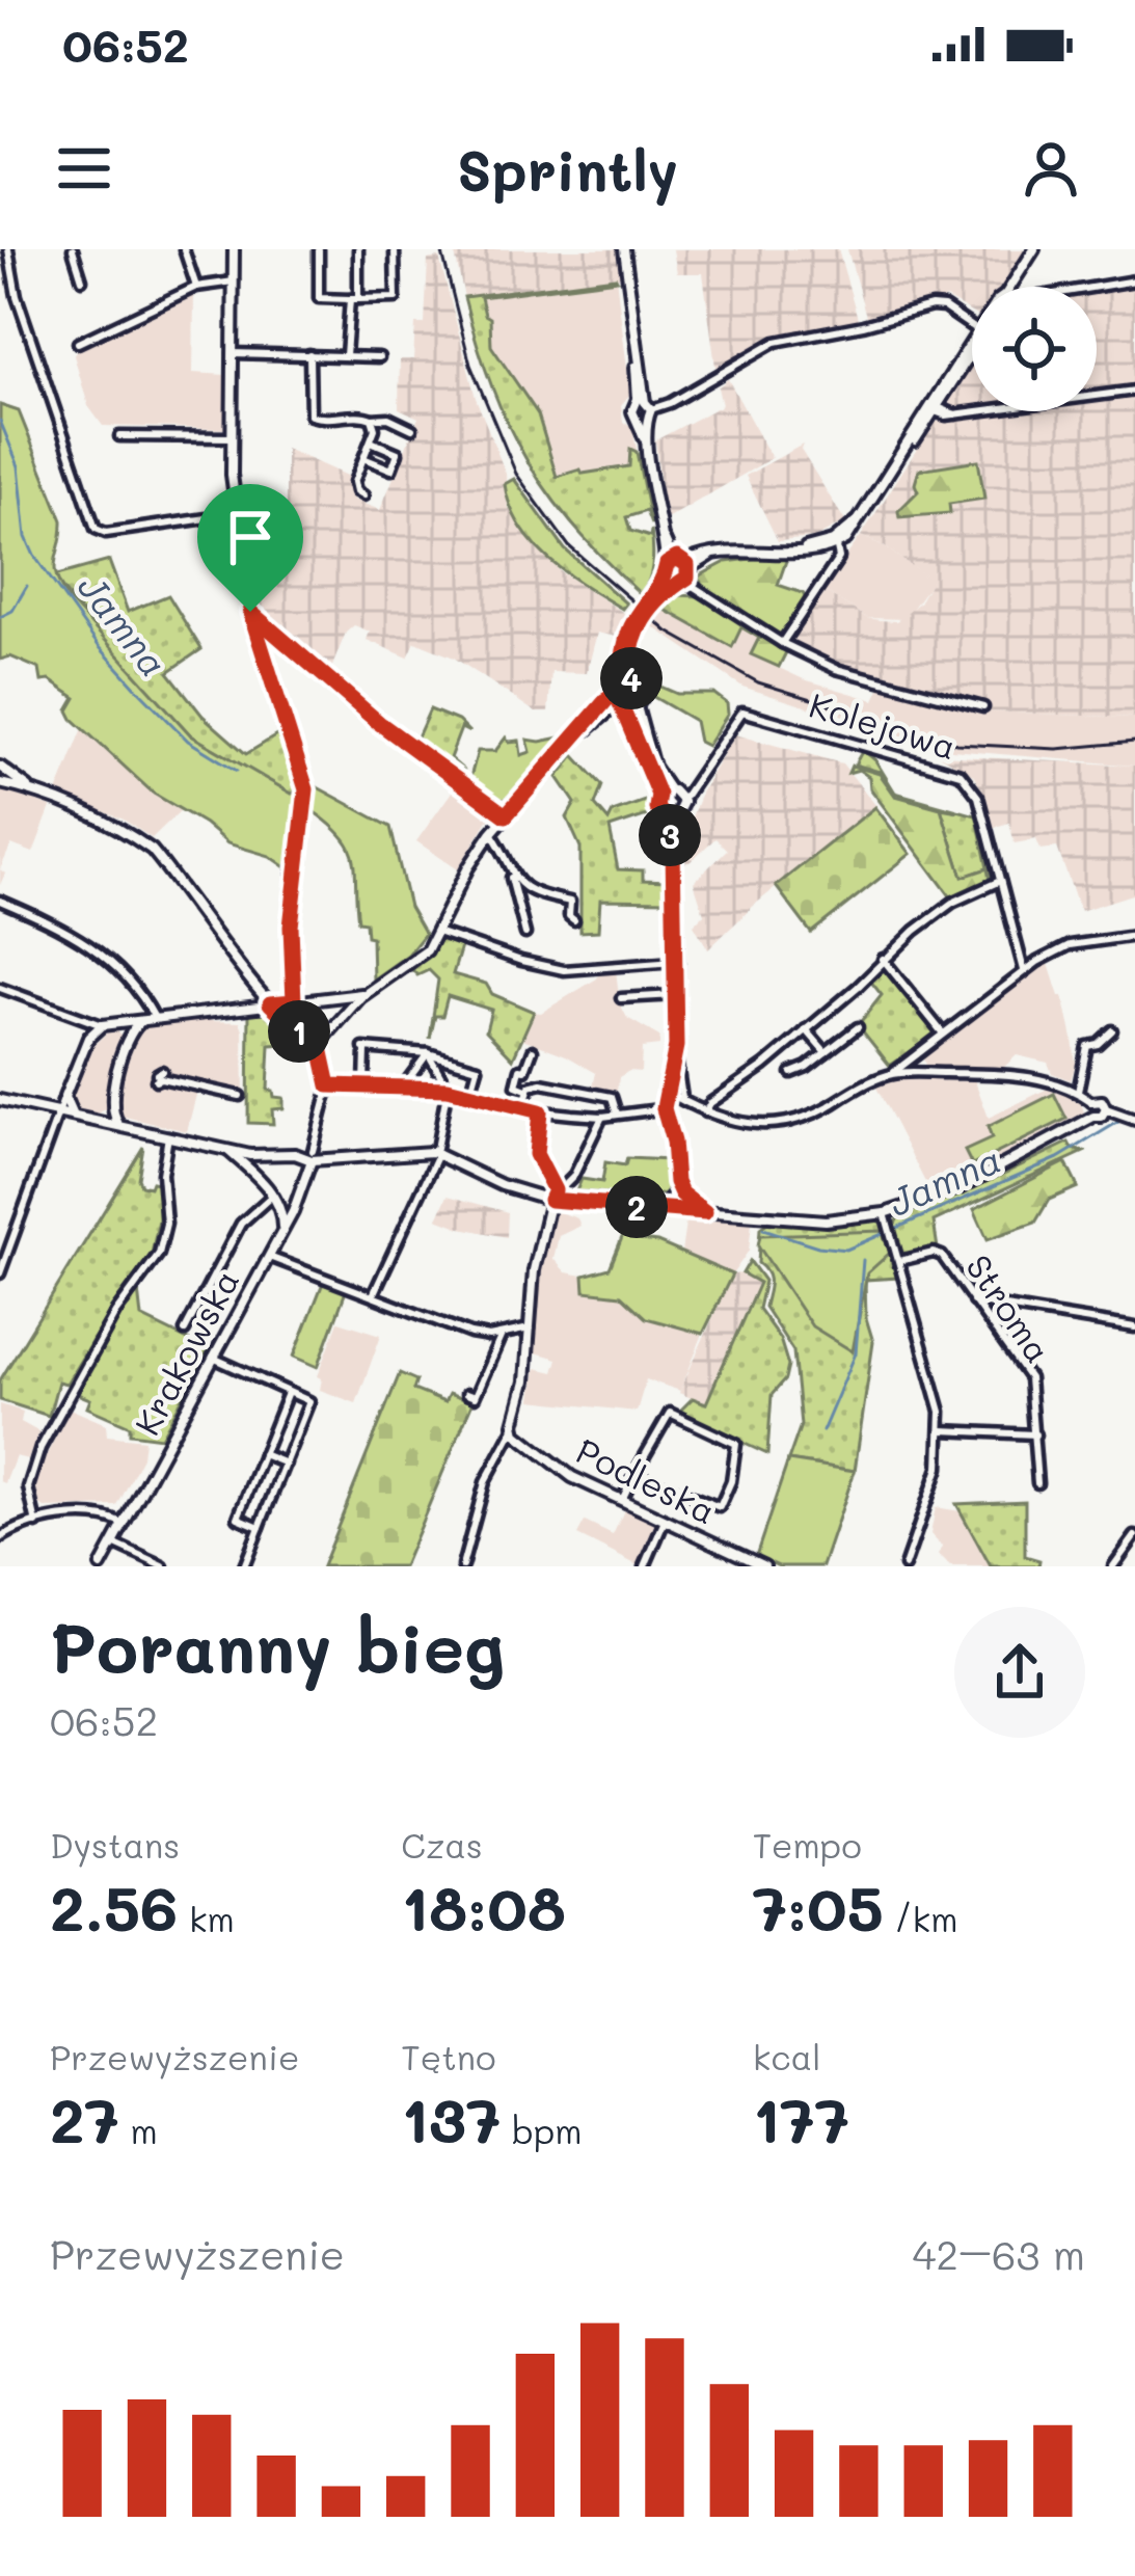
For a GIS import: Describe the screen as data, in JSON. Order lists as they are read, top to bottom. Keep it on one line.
{"streets":{"street":["Kolejowa","Stroma","Krakowska","Podleska"]},"water":["Jamna"],"page":{"status":"06:52","header":"Sprintly","pins":["4","3","1","2"],"heading":["Poranny bieg","06:52"],"stats":[["Dystans","2.56 km"],["Czas","18:08"],["Tempo","7:05 /km"],["Przewyższenie","27 m"],["Tętno","137 bpm"],["kcal","177"]],"chart":["Przewyższenie","42–63 m"]}}
